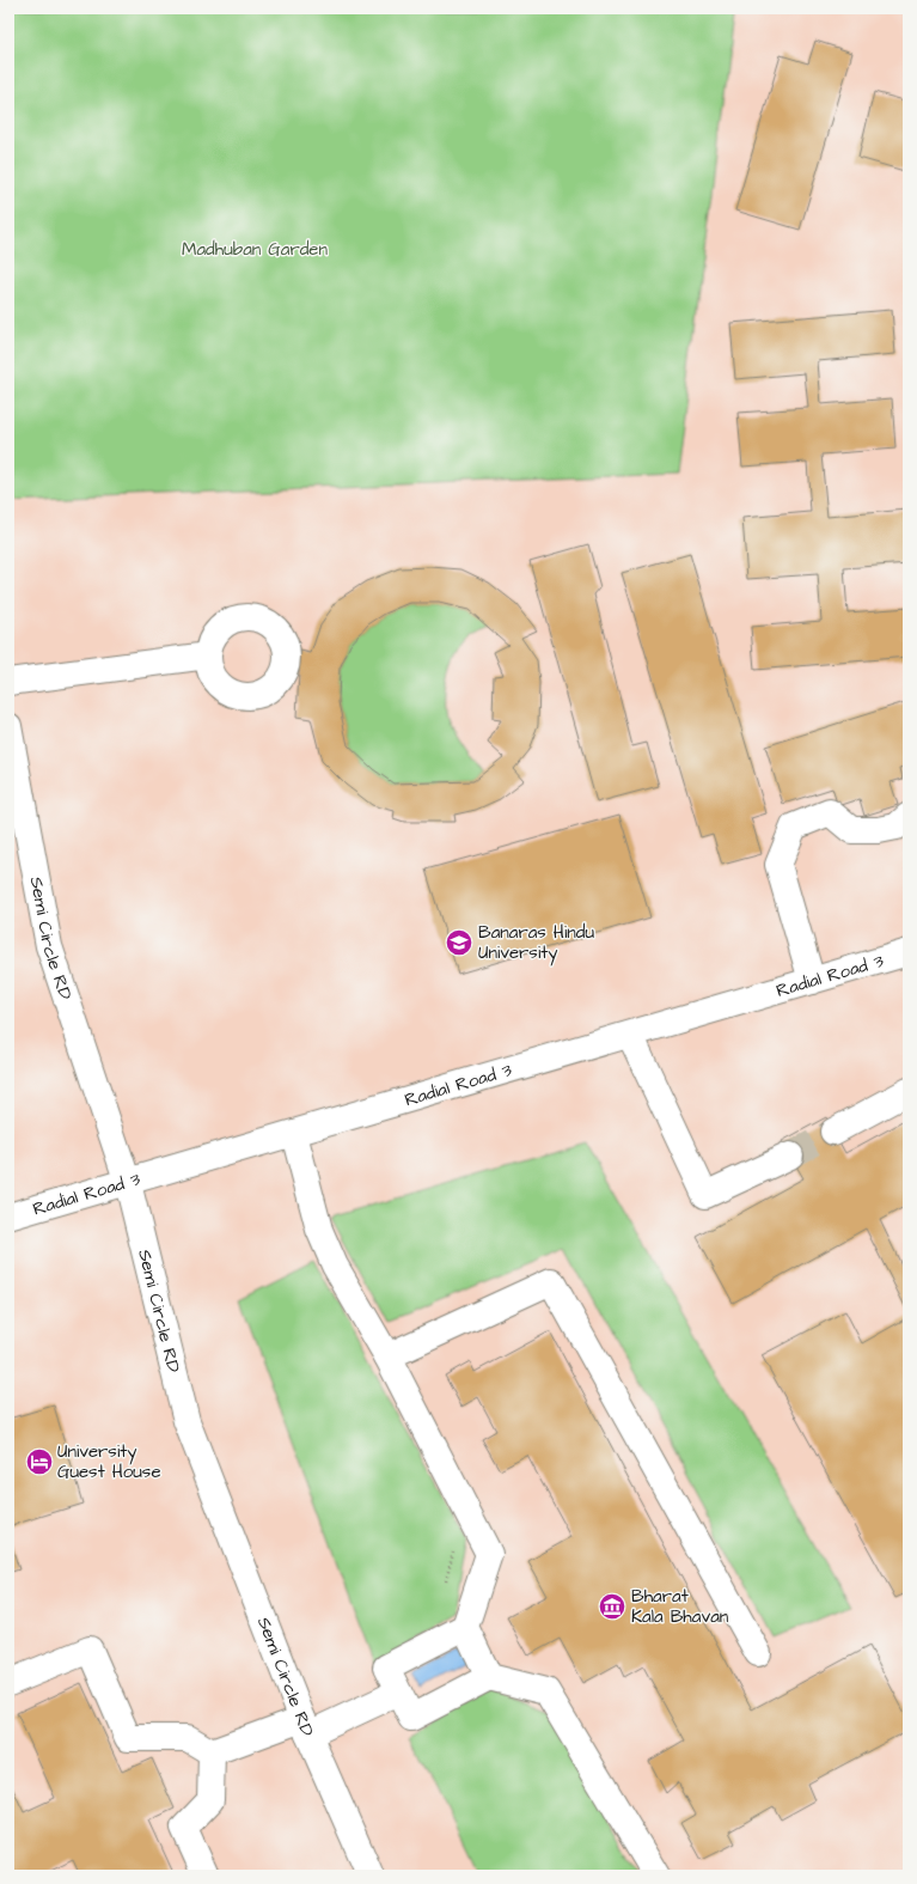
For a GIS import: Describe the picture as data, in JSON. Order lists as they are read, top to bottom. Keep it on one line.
{"streets":{"lane":["Semi Circle RD","Radial Road 3"]},"crossings":[["Semi Circle RD","Radial Road 3"]],"parks":["Madhuban Garden"],"places":{"school or university":["Banaras Hindu University"],"hotel":["University Guest House"],"museum":["Bharat Kala Bhavan"]}}
